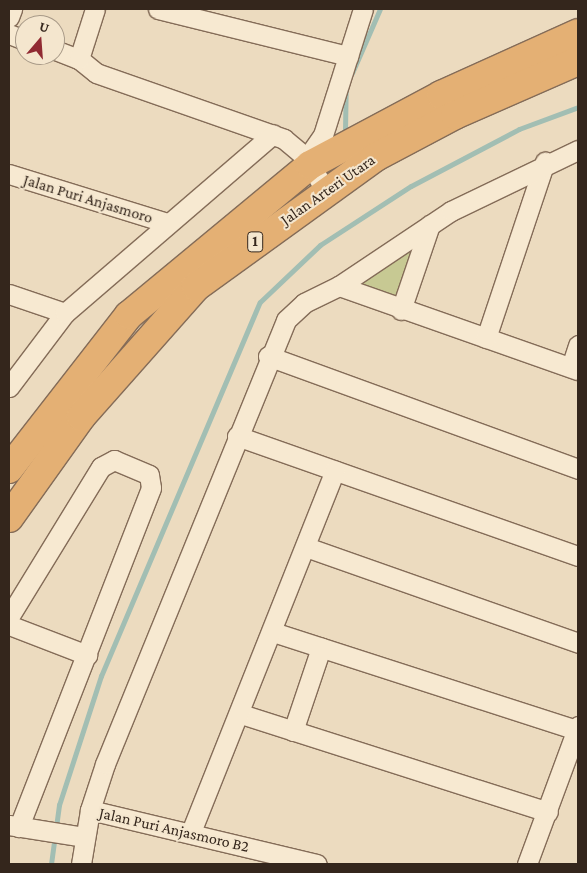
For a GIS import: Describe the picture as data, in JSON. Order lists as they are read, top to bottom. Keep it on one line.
{"streets":{"highway":["Jalan Arteri Utara","1"],"street":["Jalan Puri Anjasmoro","Jalan Puri Anjasmoro B2"]},"north":"top"}
